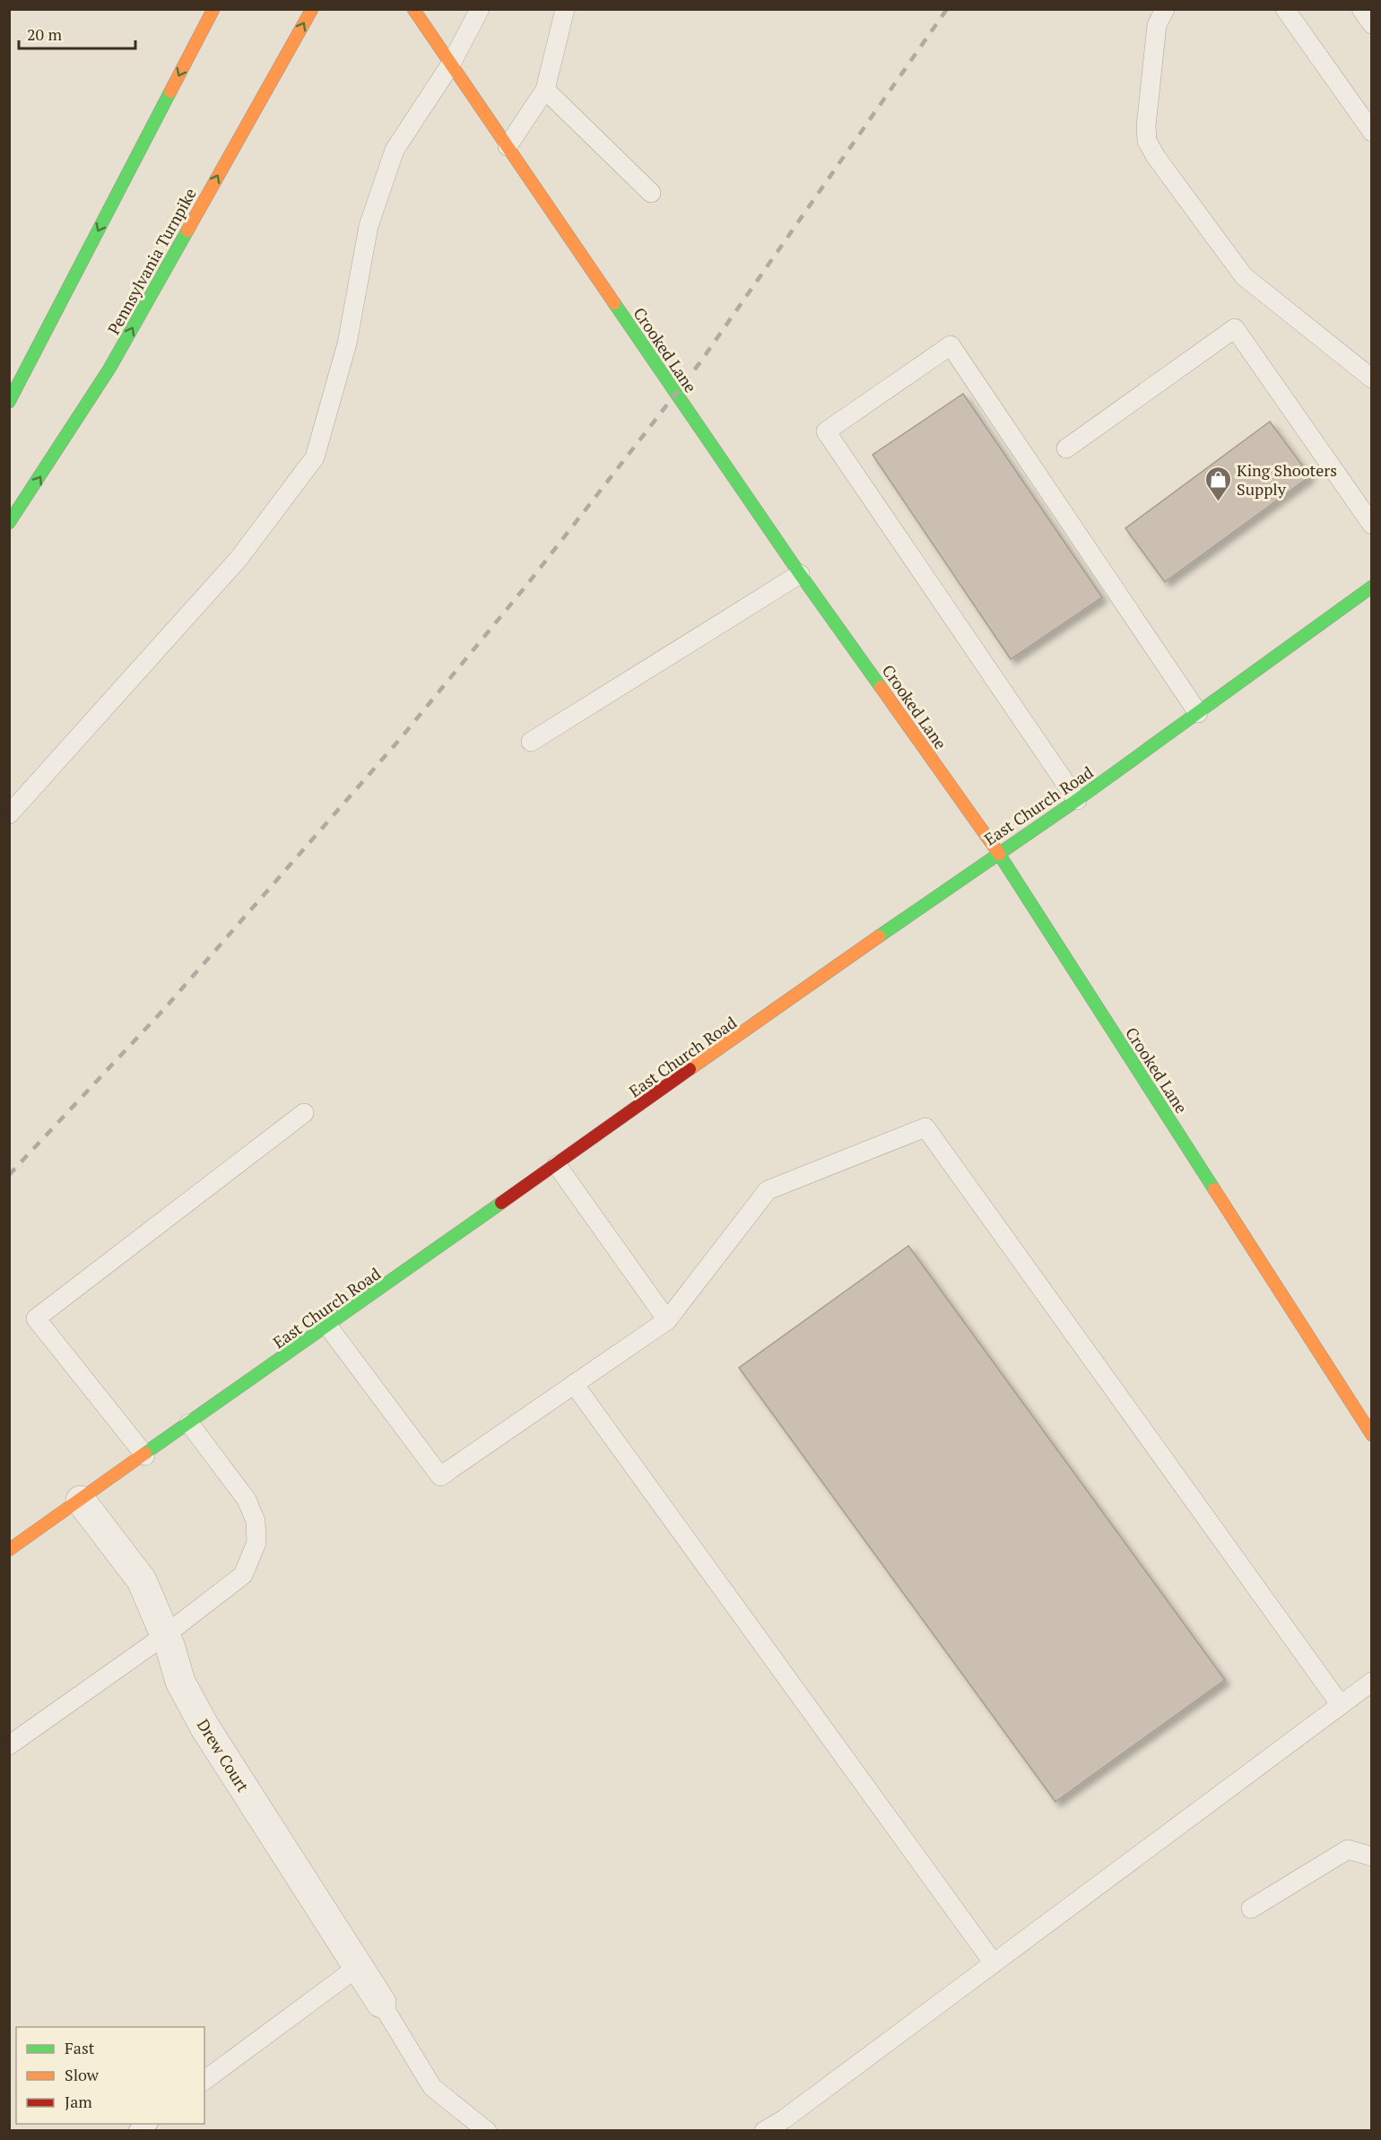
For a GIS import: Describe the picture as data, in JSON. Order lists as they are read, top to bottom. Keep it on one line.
{"streets":{"main road":["Pennsylvania Turnpike","Crooked Lane","East Church Road"],"street":["Drew Court"]},"crossings":[["Crooked Lane","East Church Road"],["East Church Road","Drew Court"]],"places":{"shop":["King Shooters Supply"]},"legend":["Fast","Slow","Jam"],"scale_bar":"20 m"}
